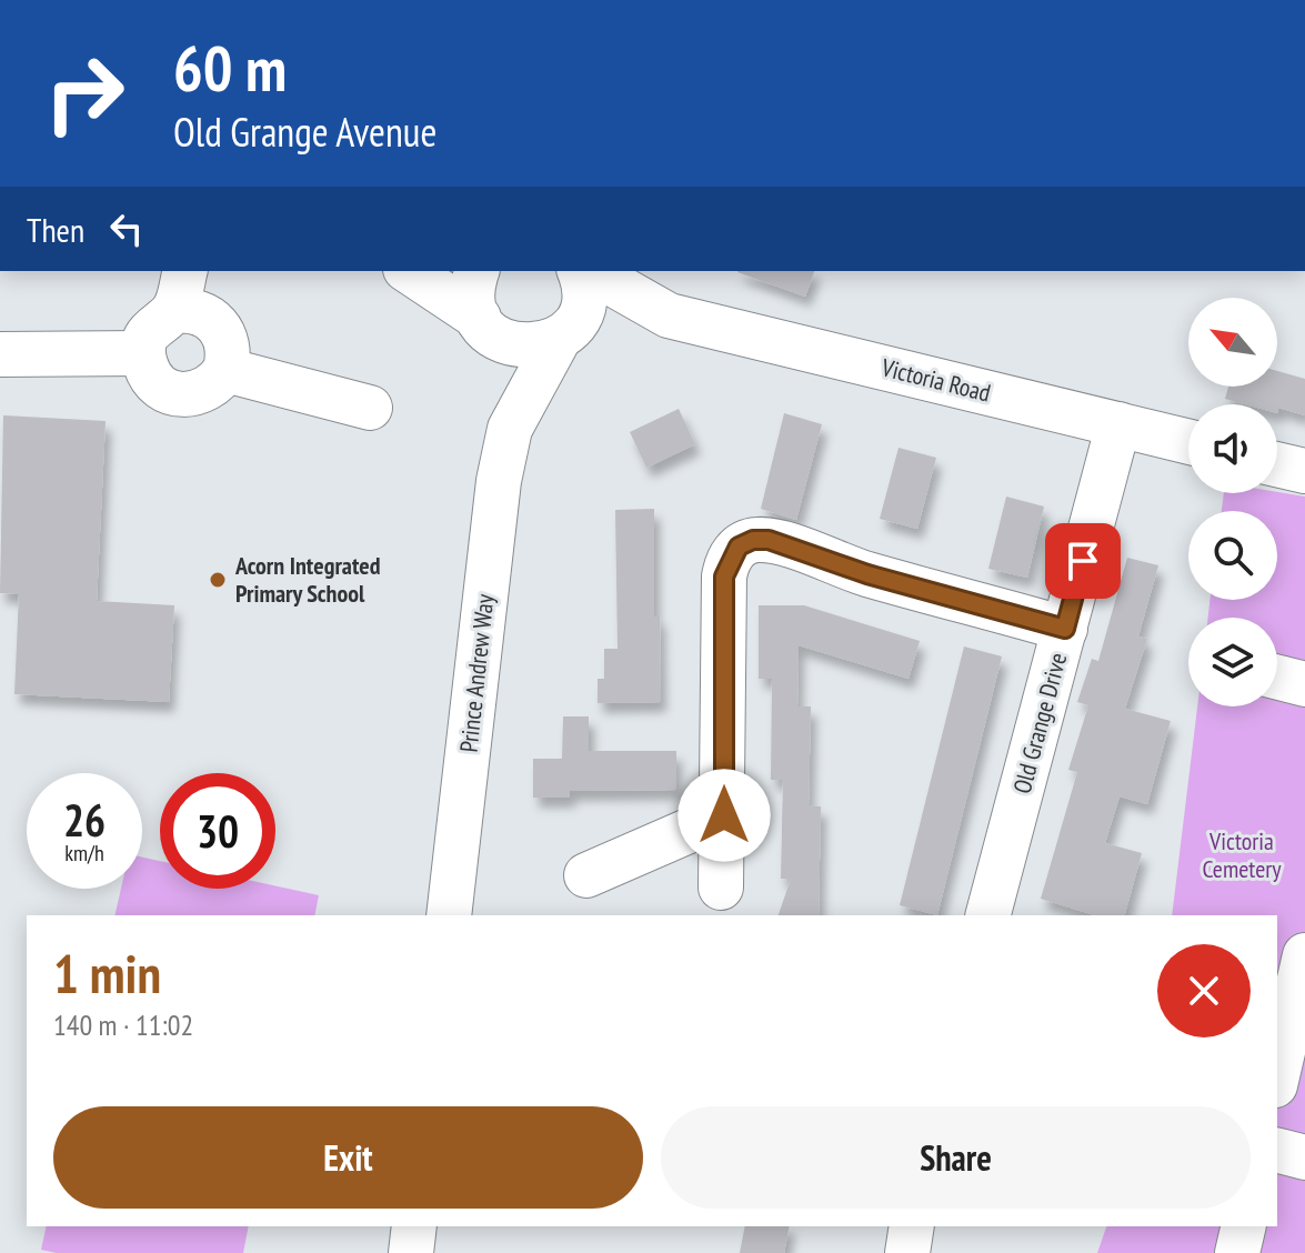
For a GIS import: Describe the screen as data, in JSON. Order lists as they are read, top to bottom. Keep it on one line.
{"streets":{"street":["Victoria Road","Prince Andrew Way","Old Grange Drive"]},"crossings":[["Victoria Road","Prince Andrew Way"],["Victoria Road","Old Grange Drive"]],"parks":["Victoria Cemetery"],"places":["Acorn Integrated Primary School"],"north":"top left","page":{"turn":["60 m","Old Grange Avenue"],"then":"Then","speed":"26 km/h","limit":"30","heading":["1 min","140 m · 11:02"],"buttons":["Exit","Share"]}}
